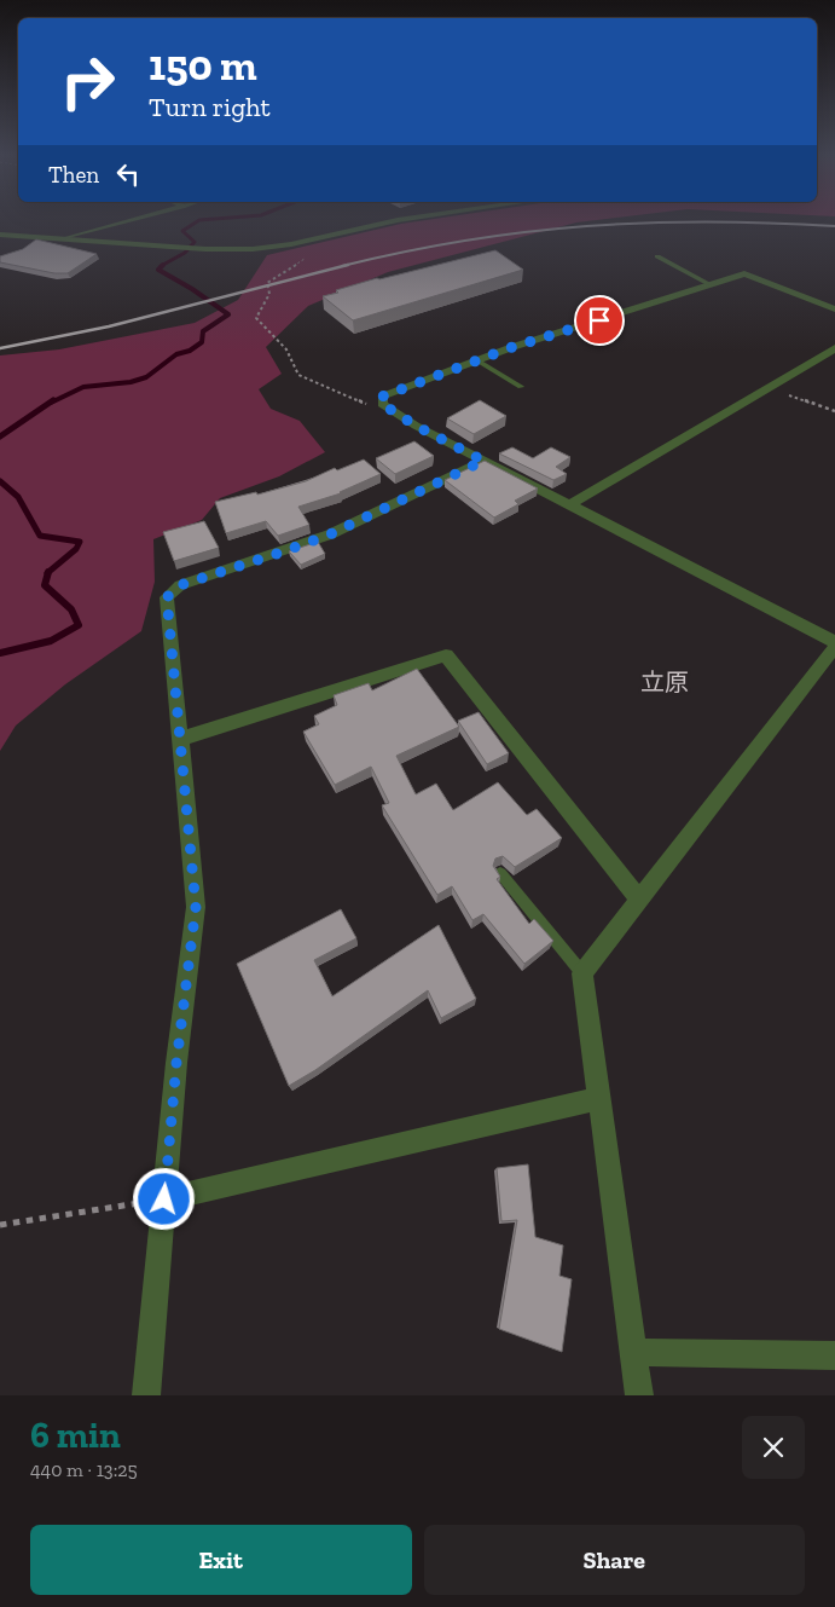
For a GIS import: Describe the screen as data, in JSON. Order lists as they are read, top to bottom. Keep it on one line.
{"districts":["立原"],"page":{"turn":["150 m","Turn right"],"then":"Then","heading":["6 min","440 m · 13:25"],"buttons":["Exit","Share"]}}
